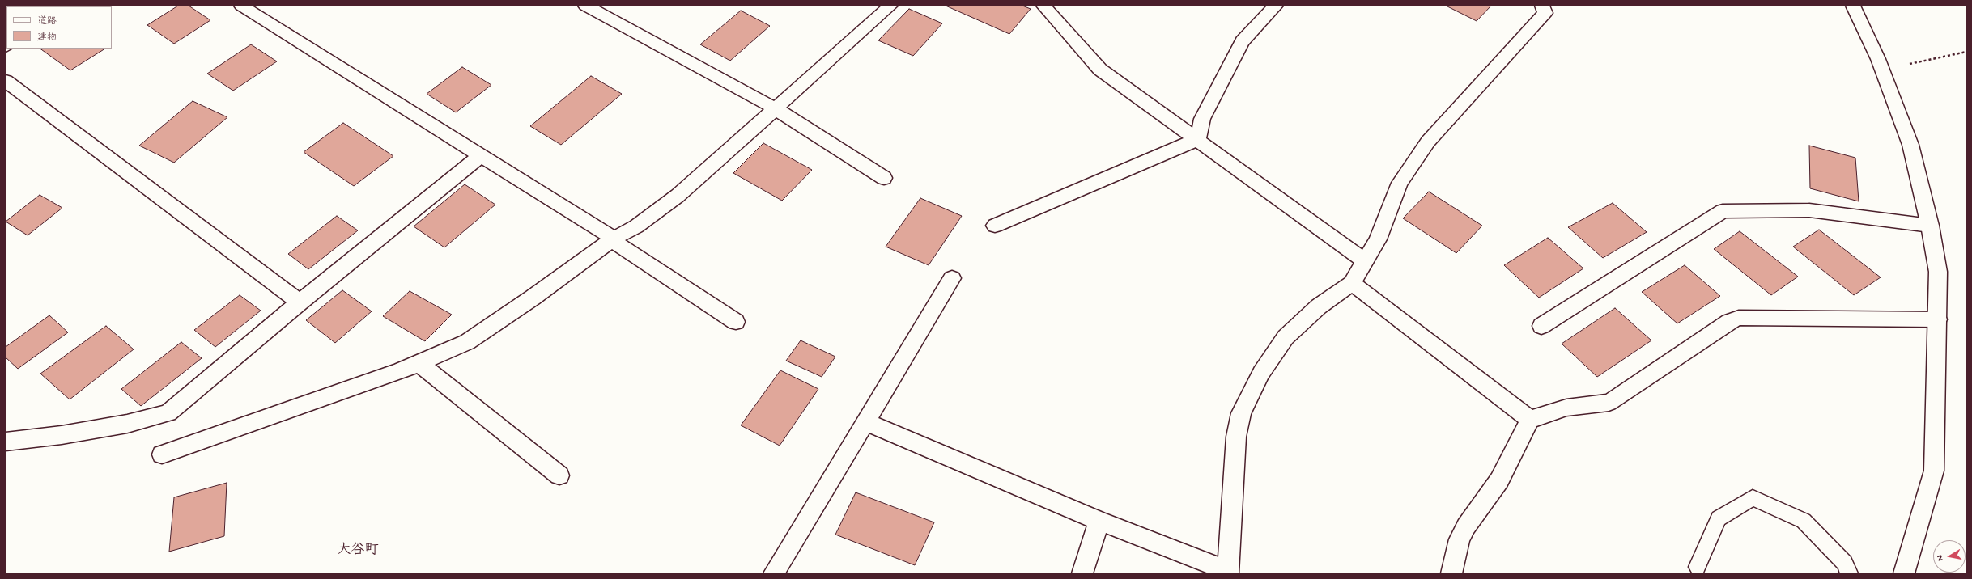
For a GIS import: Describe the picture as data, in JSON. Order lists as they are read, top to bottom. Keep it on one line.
{"districts":["大谷町"],"legend":["道路","建物"],"north":"left"}
